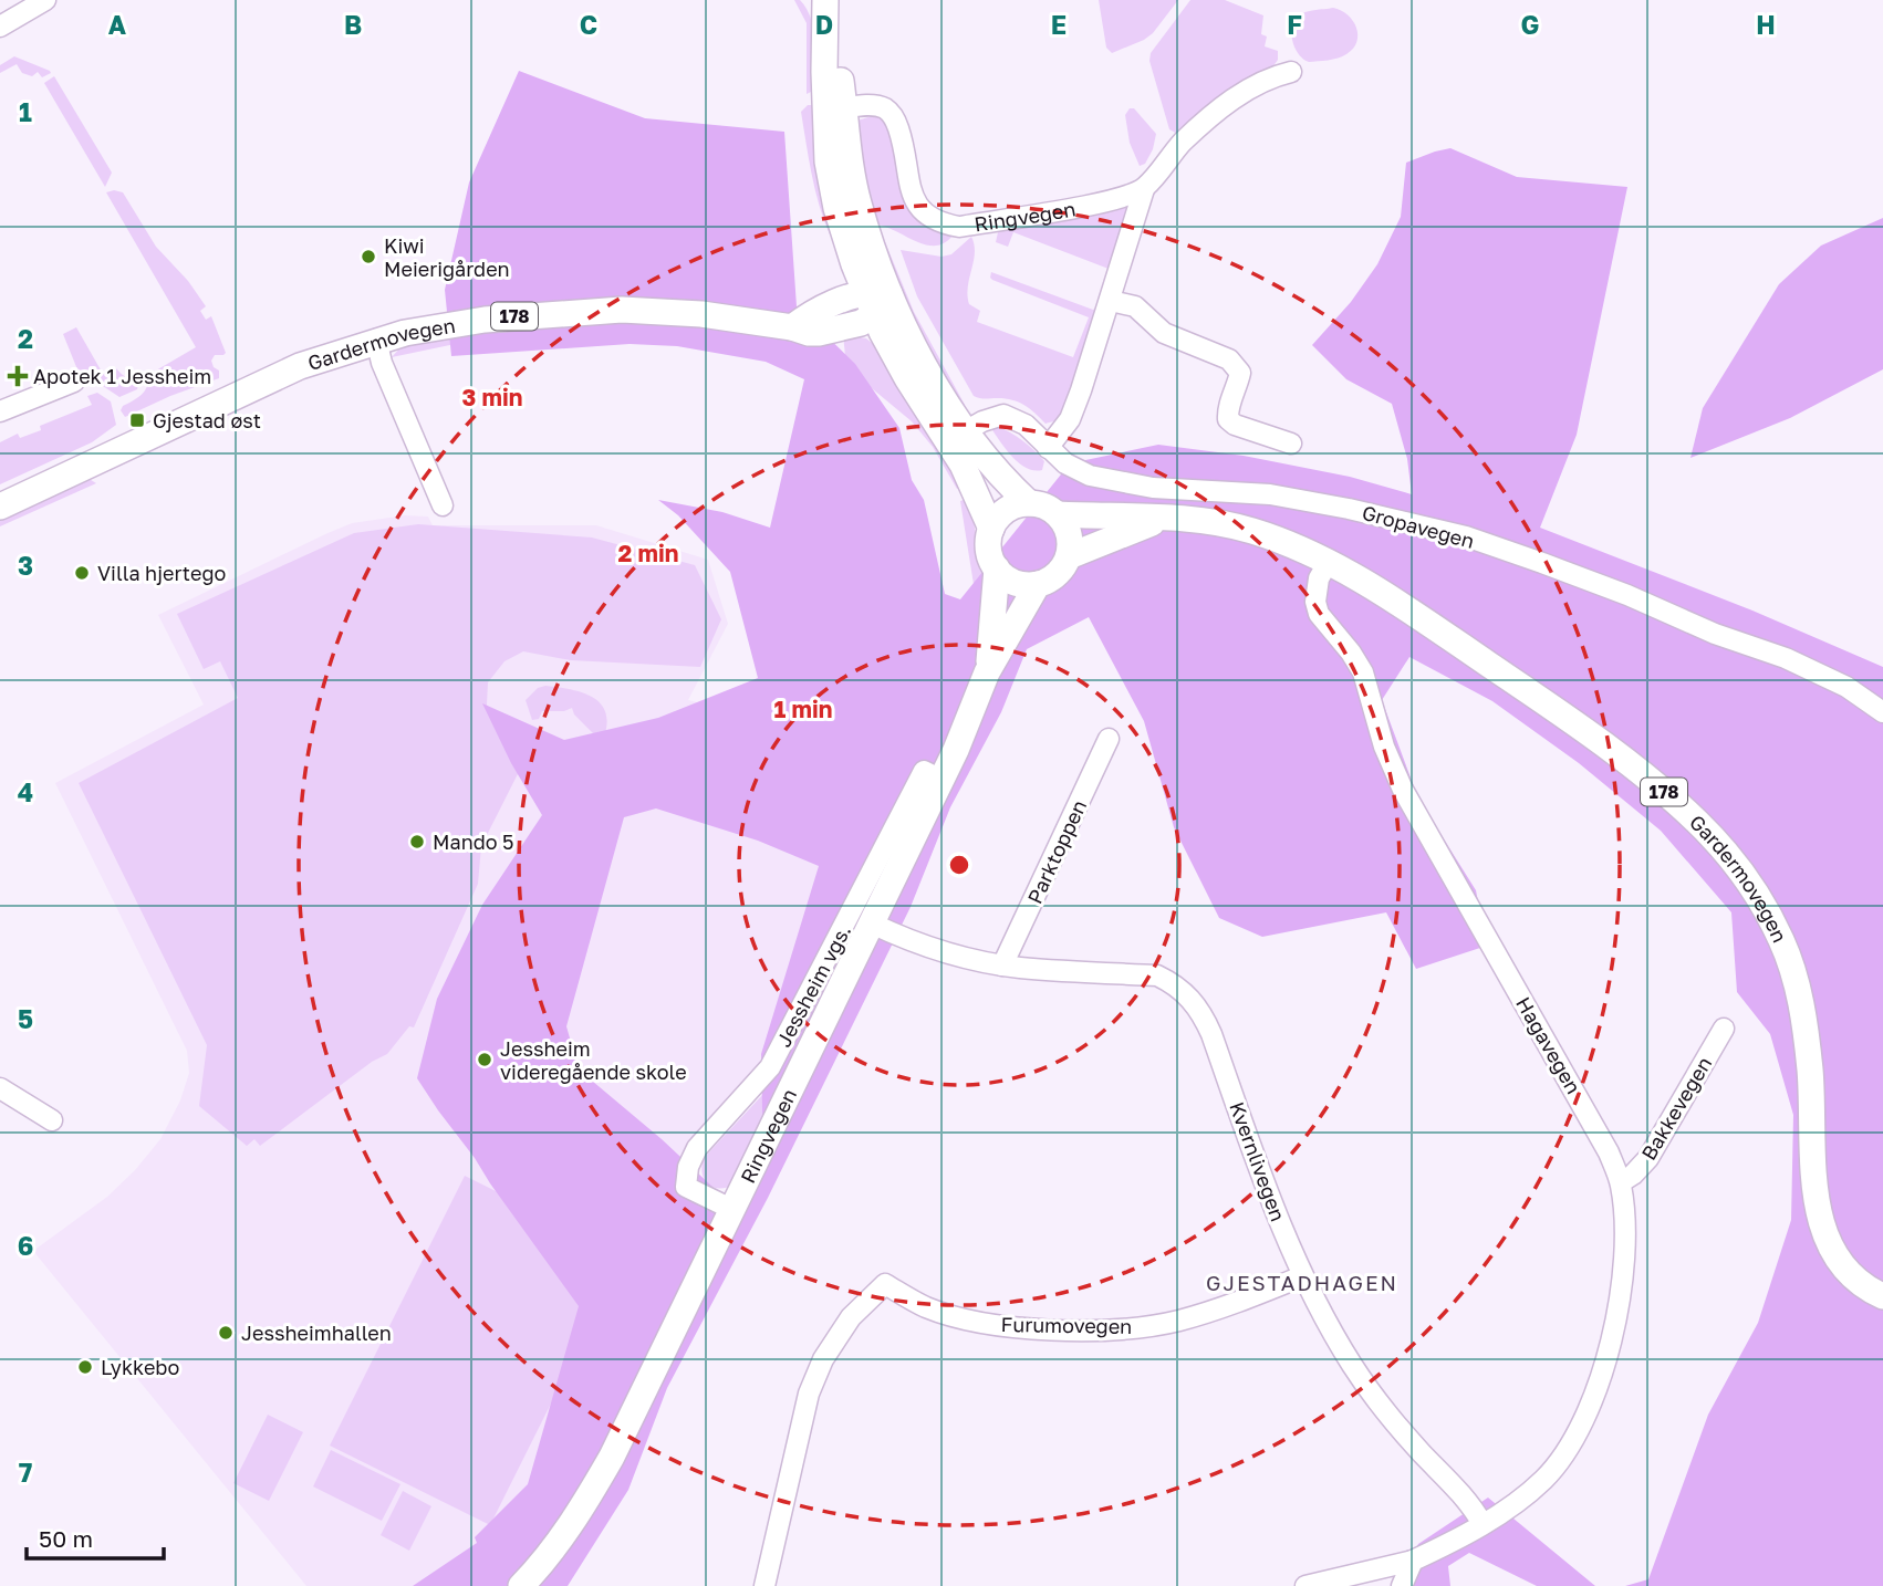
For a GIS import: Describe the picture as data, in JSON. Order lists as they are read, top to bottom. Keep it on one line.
{"streets":{"main road":["Ringvegen","178","Gardermovegen"],"street":["Gropavegen","Parktoppen","Jessheim vgs.","Hagavegen","Bakkevegen","Kvernlivegen","Furumovegen"]},"crossings":[["Ringvegen","Gardermovegen"],["Ringvegen","Jessheim vgs."],["Ringvegen","Kvernlivegen"],["Gardermovegen","Gropavegen"],["Gardermovegen","Hagavegen"],["Parktoppen","Kvernlivegen"],["Hagavegen","Bakkevegen"],["Hagavegen","Kvernlivegen"],["Kvernlivegen","Furumovegen"]],"districts":["GJESTADHAGEN"],"places":{"other":["Kiwi Meierigården","Villa hjertego","Mando 5","Jessheim videregående skole","Jessheimhallen","Lykkebo"],"health":["Apotek 1 Jessheim"],"transit":["Gjestad øst"]},"scale_bar":"50 m","grid":{"columns":["A","B","C","D","E","F","G","H"],"rows":["1","2","3","4","5","6","7"]},"rings":["3 min","2 min","1 min"]}
